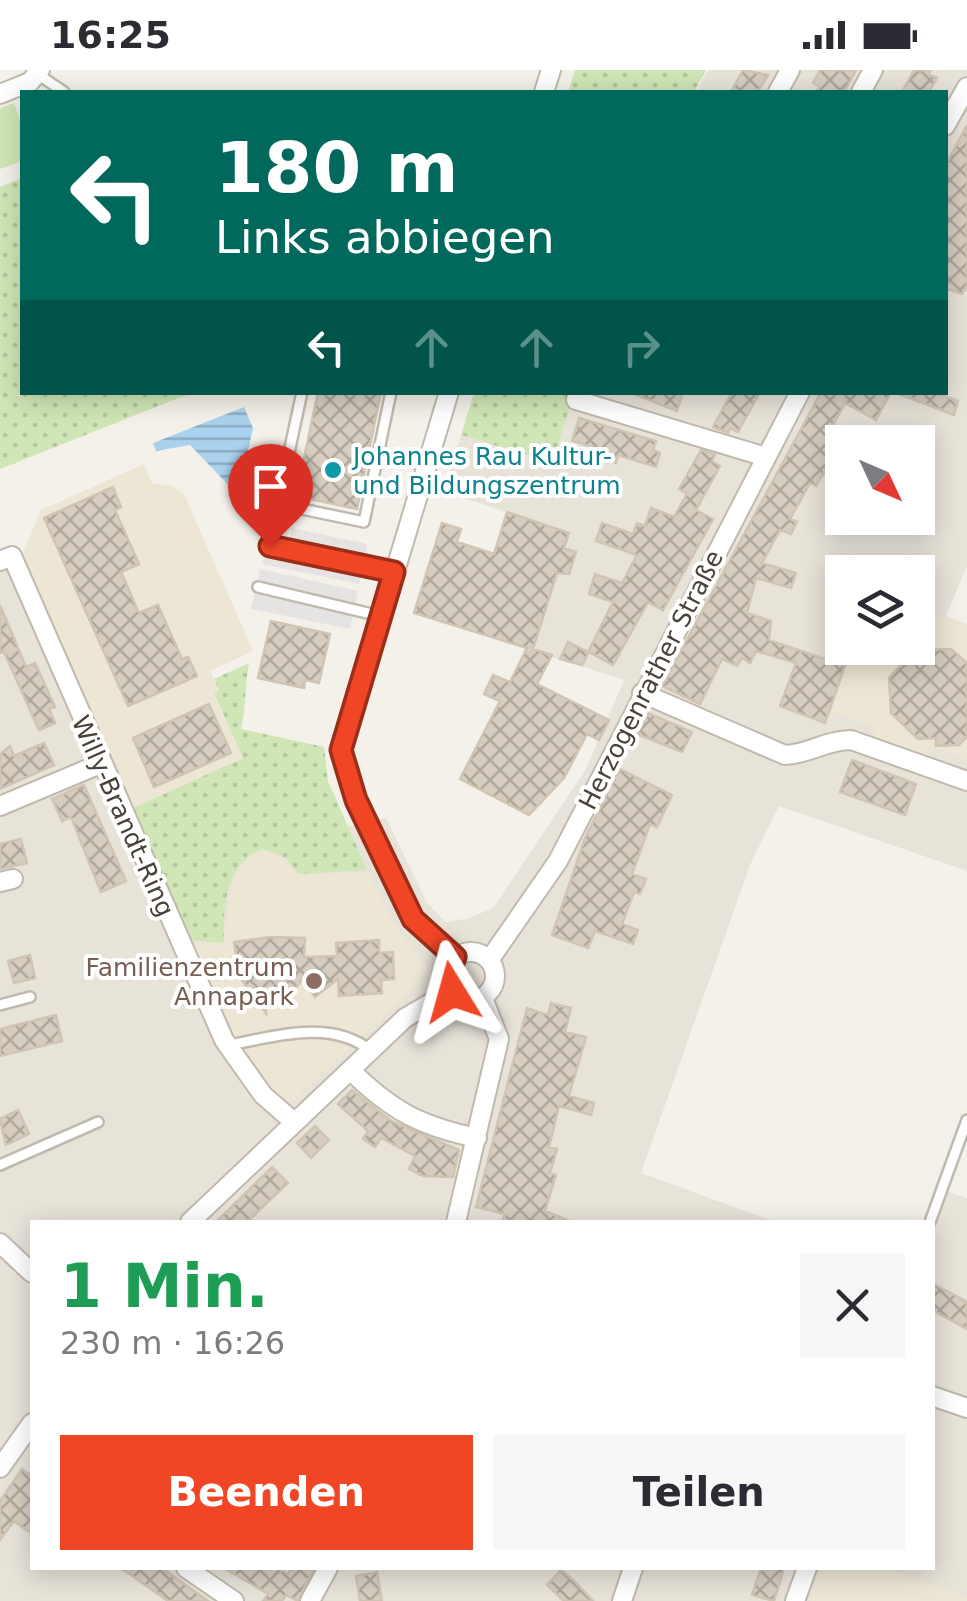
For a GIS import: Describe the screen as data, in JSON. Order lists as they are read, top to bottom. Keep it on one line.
{"streets":{"street":["Herzogenrather Straße","Willy-Brandt-Ring"]},"places":["Johannes Rau Kultur- und Bildungszentrum","Familienzentrum Annapark"],"north":"bottom right","page":{"status":"16:25","turn":["180 m","Links abbiegen"],"heading":["1 Min.","230 m · 16:26"],"buttons":["Beenden","Teilen"]}}
